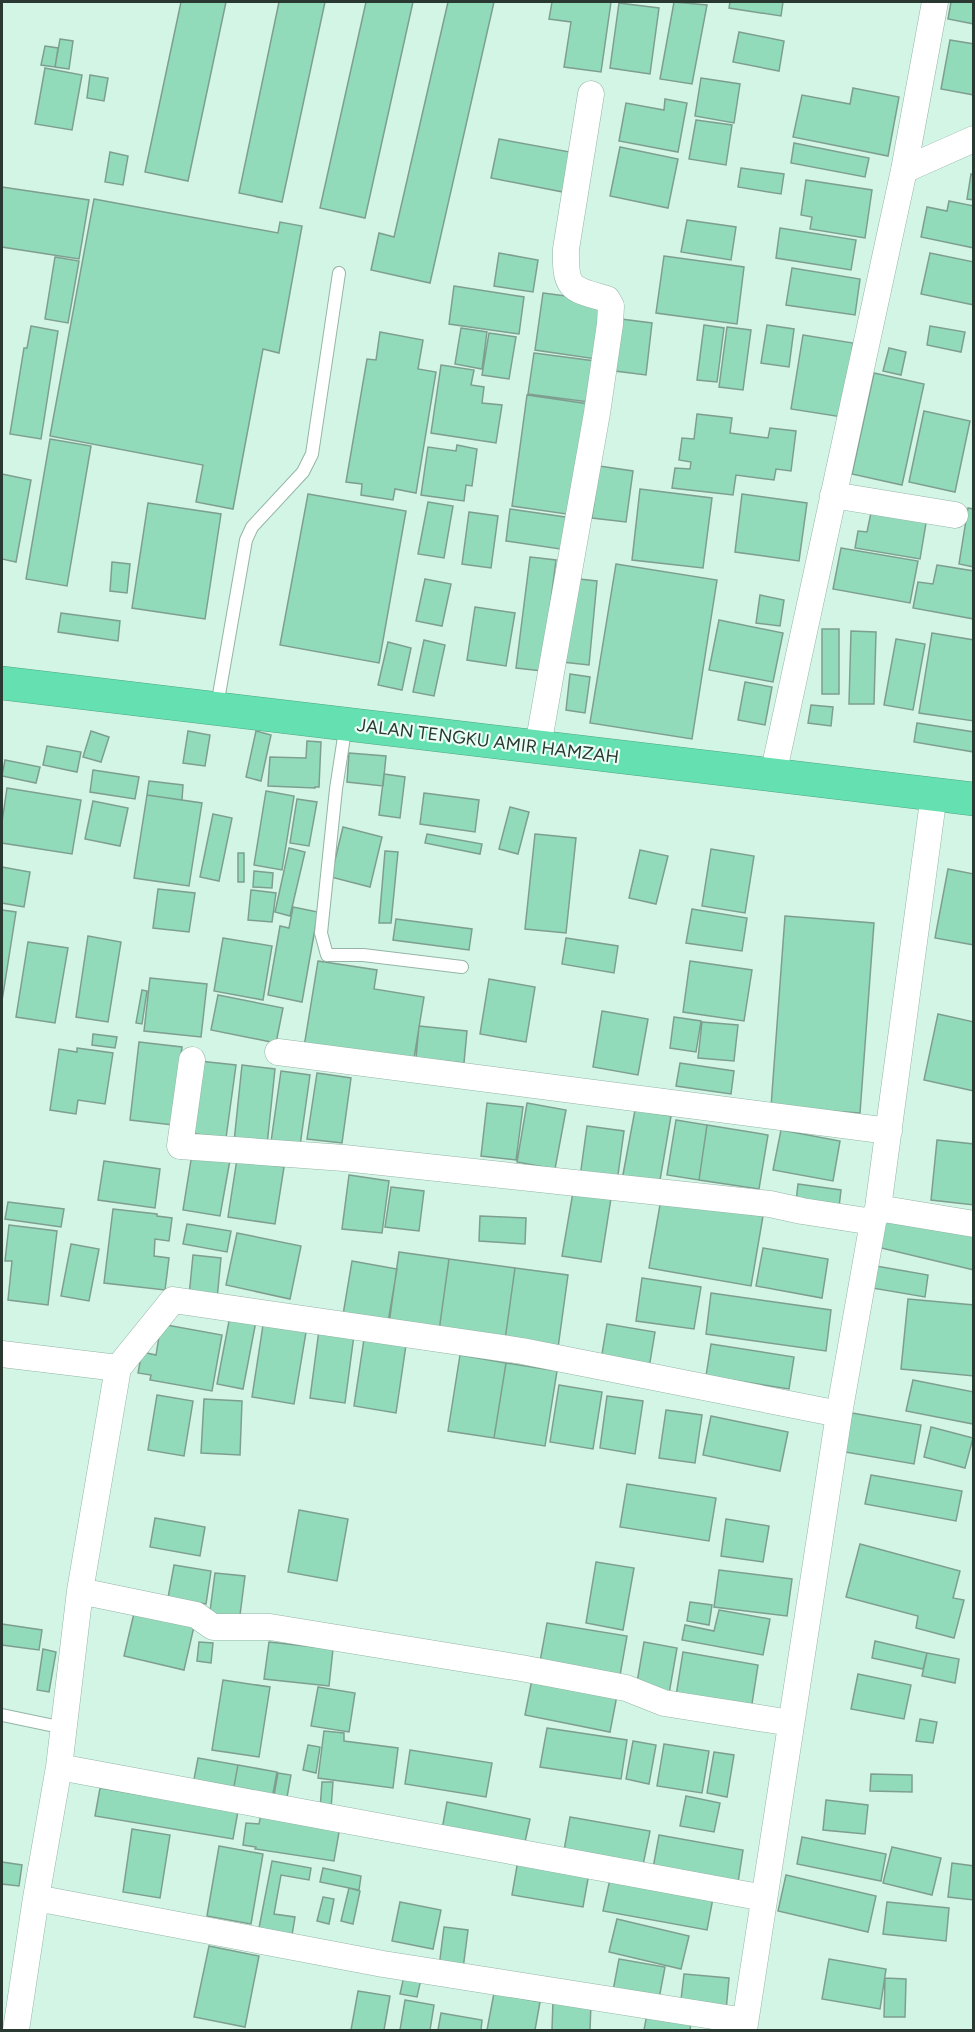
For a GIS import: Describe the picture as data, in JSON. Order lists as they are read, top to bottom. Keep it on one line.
{"streets":{"highway":["JALAN TENGKU AMIR HAMZAH"]}}
